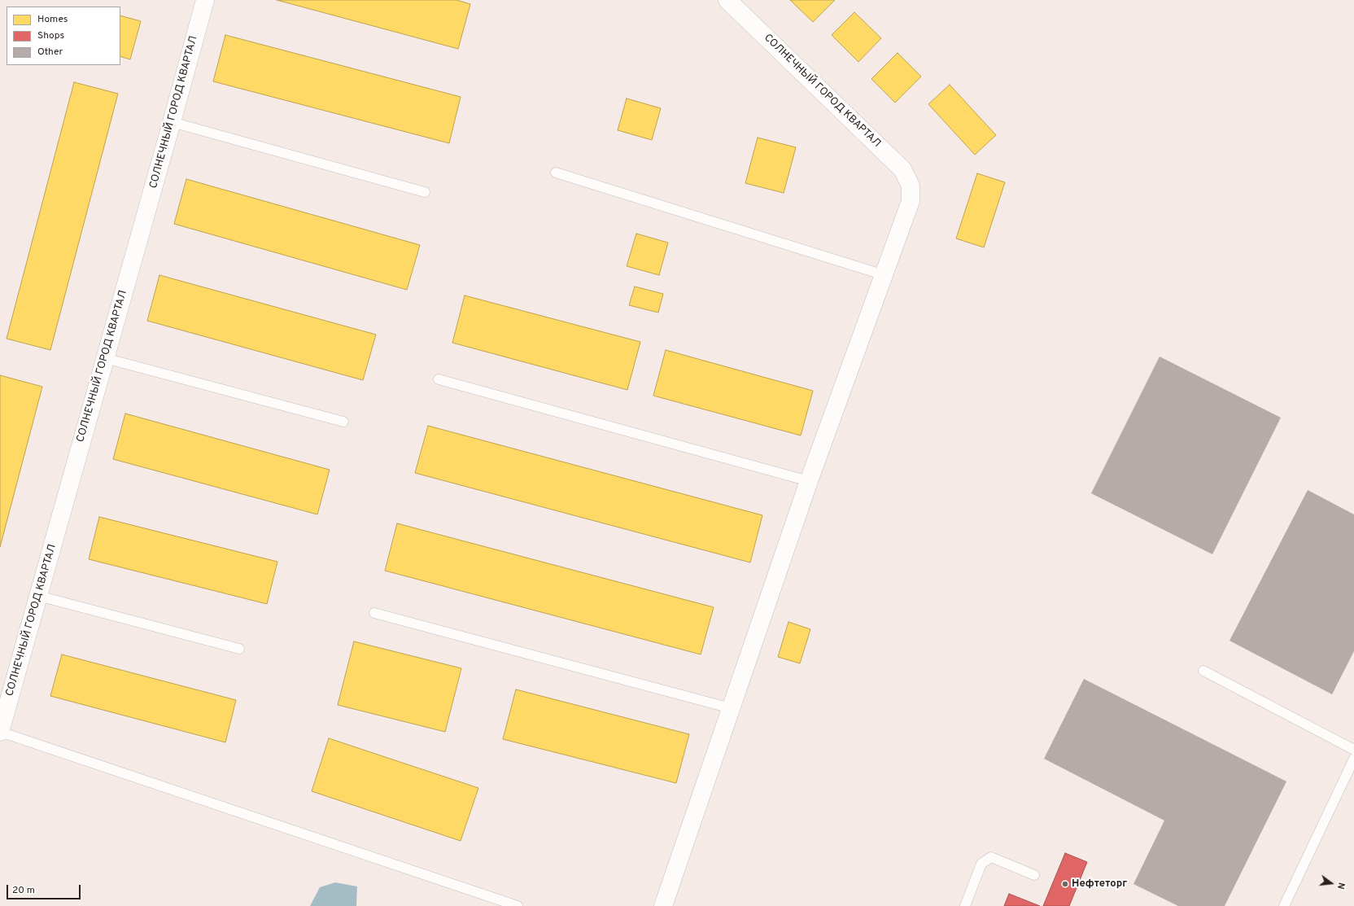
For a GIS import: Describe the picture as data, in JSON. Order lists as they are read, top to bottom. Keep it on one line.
{"streets":{"street":["СОЛНЕЧНЫЙ ГОРОД КВАРТАЛ"]},"places":["Нефтеторг"],"legend":["Homes","Shops","Other"],"scale_bar":"20 m","north":"right"}
